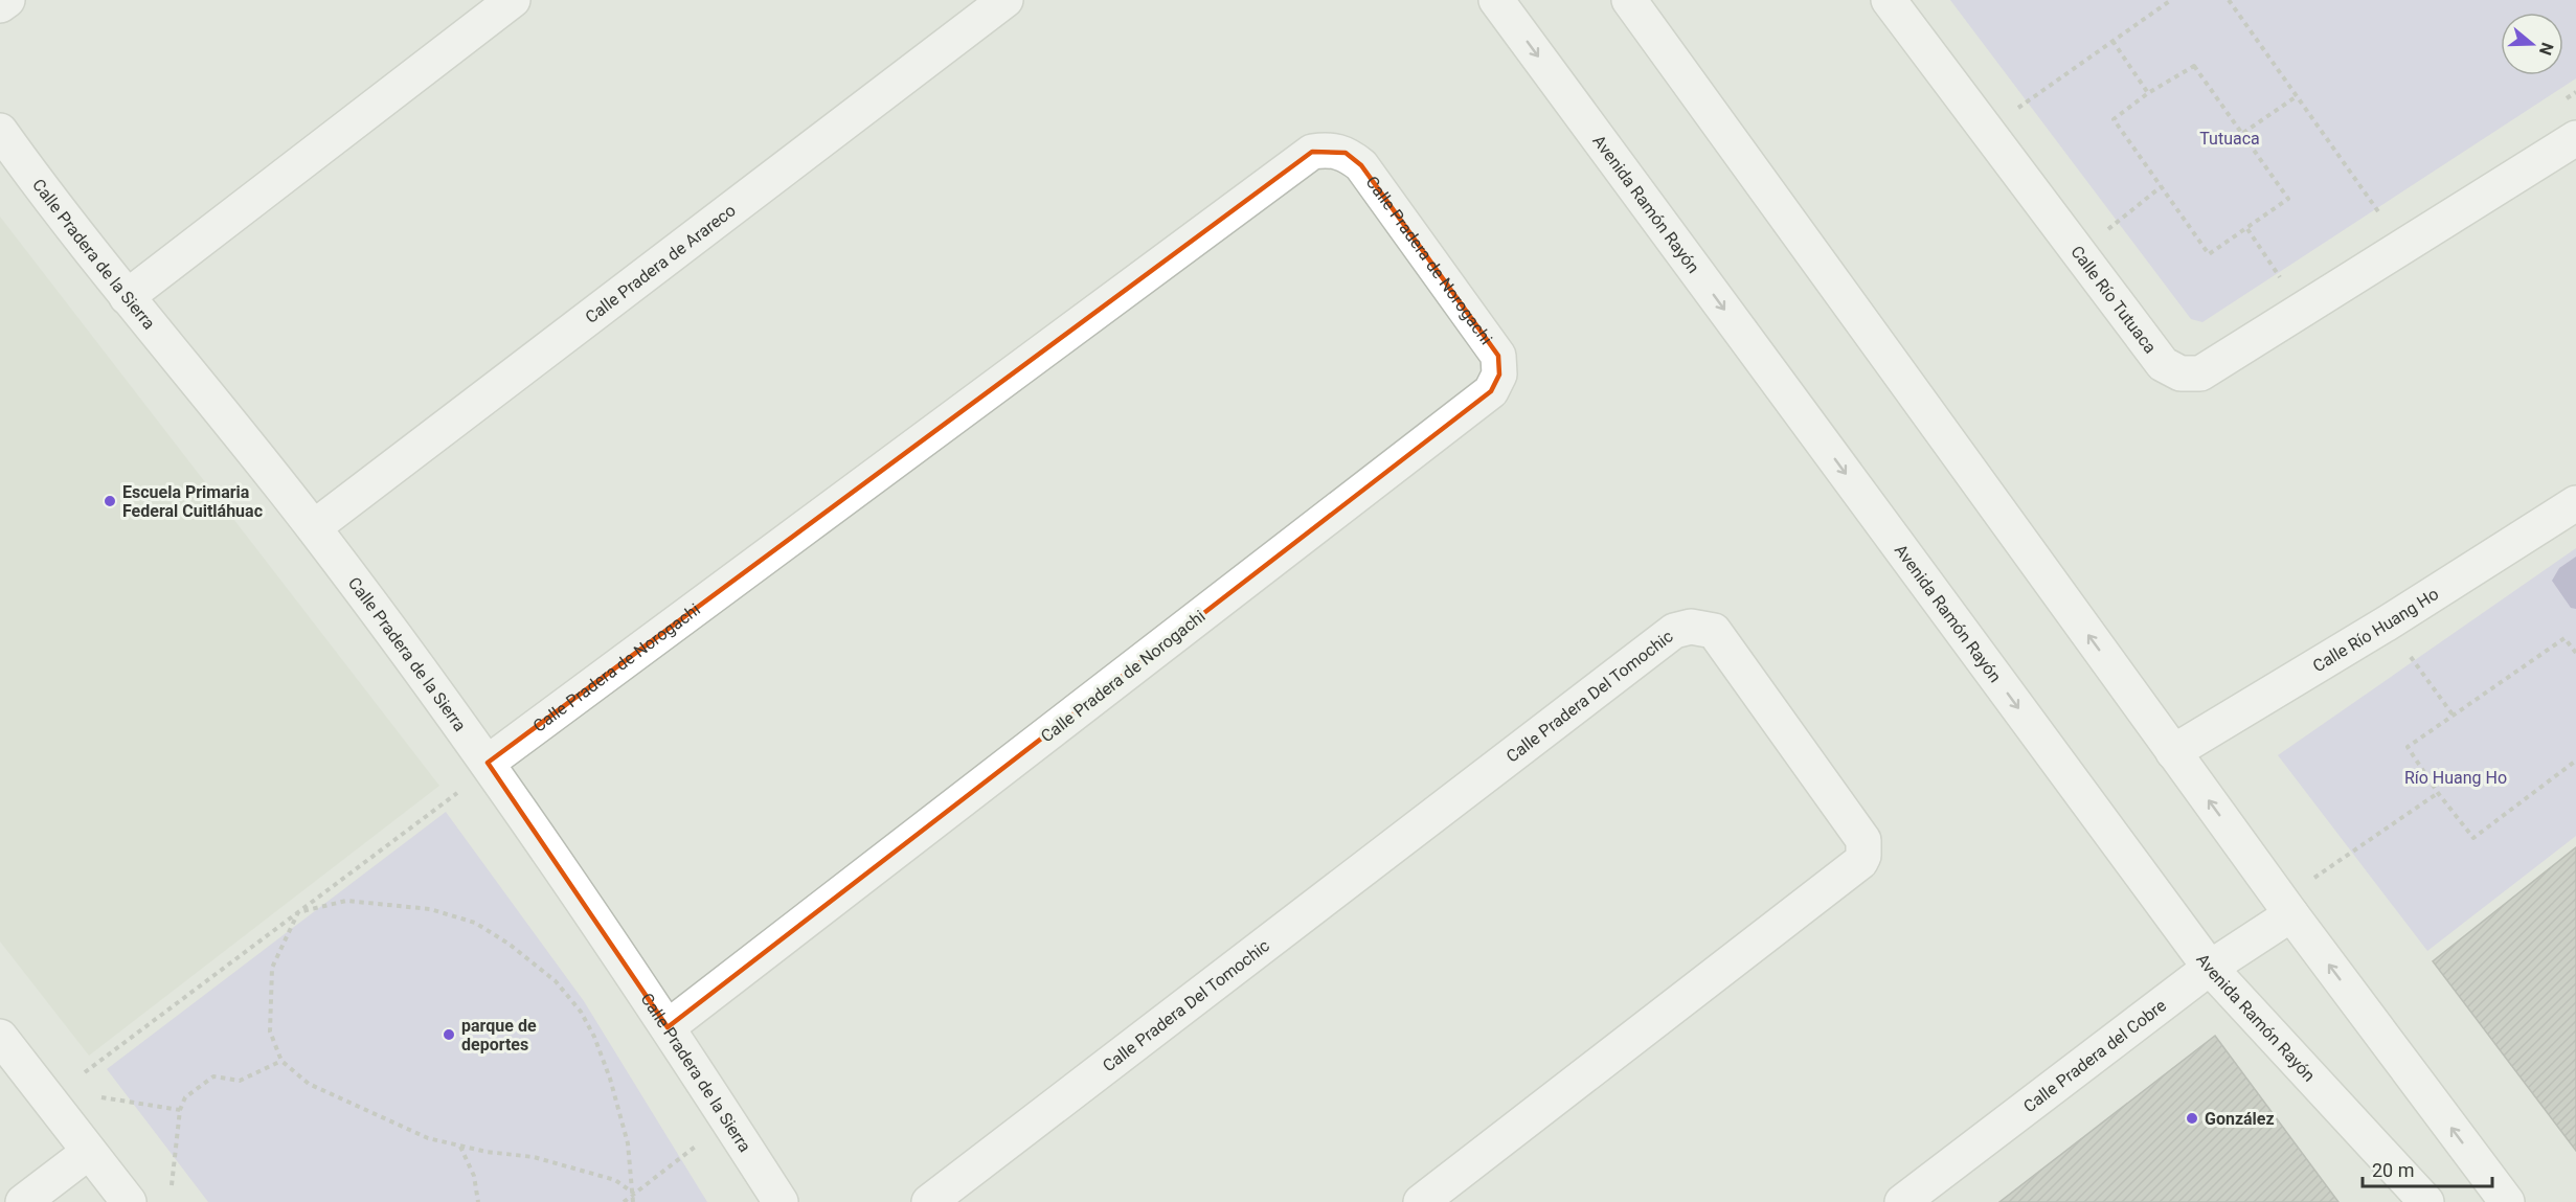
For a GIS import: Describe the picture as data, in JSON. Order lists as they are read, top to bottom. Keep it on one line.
{"streets":{"street":["Avenida Ramón Rayón","Calle Pradera de la Sierra","Calle Pradera de Norogachi","Calle Pradera de Arareco","Calle Río Tutuaca","Calle Río Huang Ho","Calle Pradera Del Tomochic","Calle Pradera del Cobre"]},"crossings":[["Avenida Ramón Rayón","Calle Pradera del Cobre"],["Calle Pradera de la Sierra","Calle Pradera de Norogachi"],["Calle Pradera de la Sierra","Calle Pradera de Arareco"]],"parks":["Tutuaca","Río Huang Ho"],"places":["Escuela Primaria Federal Cuitláhuac","parque de deportes","González"],"scale_bar":"20 m","north":"right"}
